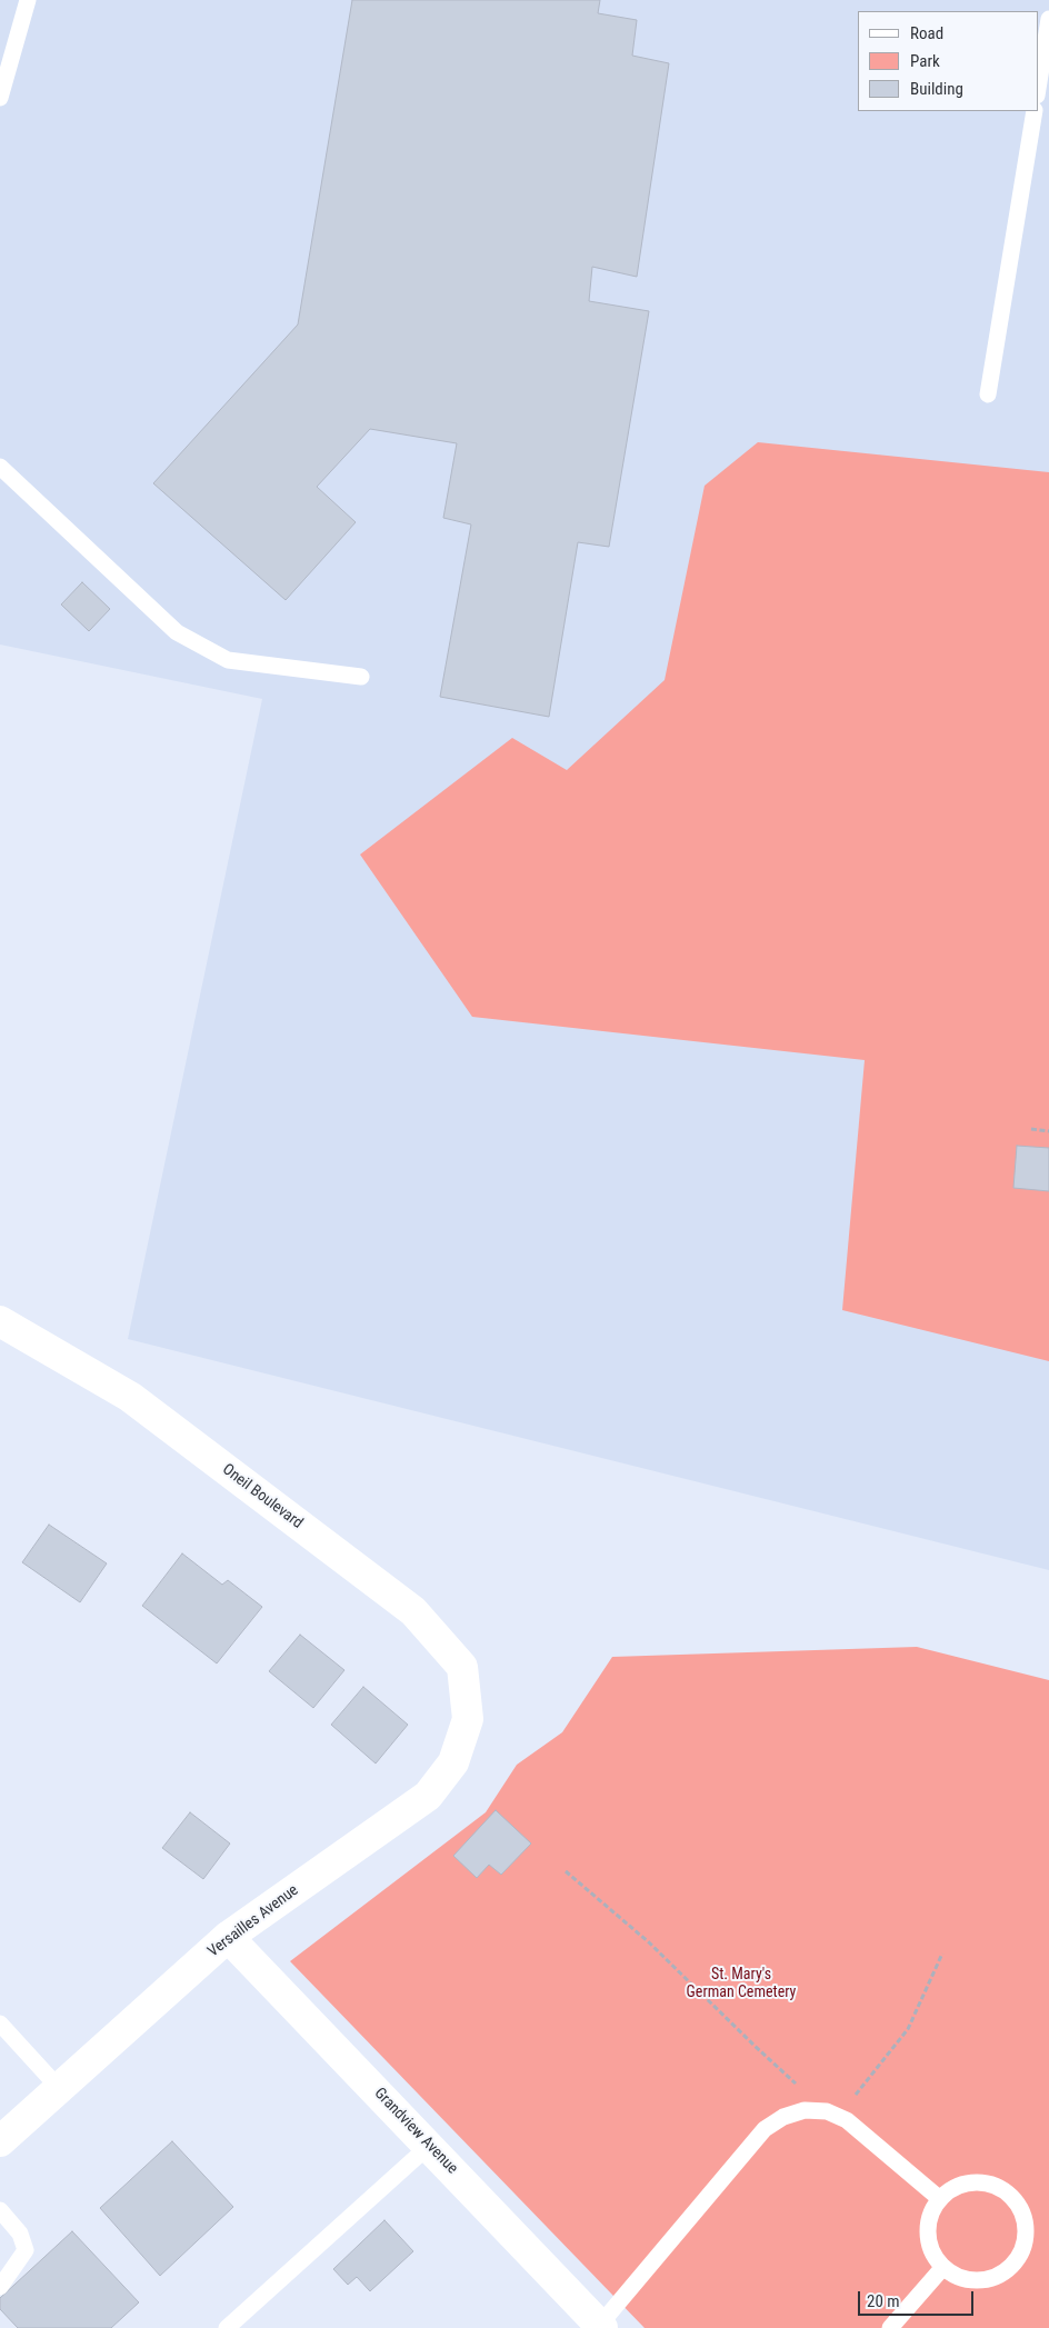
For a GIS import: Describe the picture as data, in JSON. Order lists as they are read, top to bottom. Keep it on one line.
{"streets":{"street":["Oneil Boulevard","Versailles Avenue","Grandview Avenue"]},"crossings":[["Oneil Boulevard","Versailles Avenue"],["Versailles Avenue","Grandview Avenue"]],"parks":["St. Mary's German Cemetery"],"legend":["Road","Park","Building"],"scale_bar":"20 m"}
